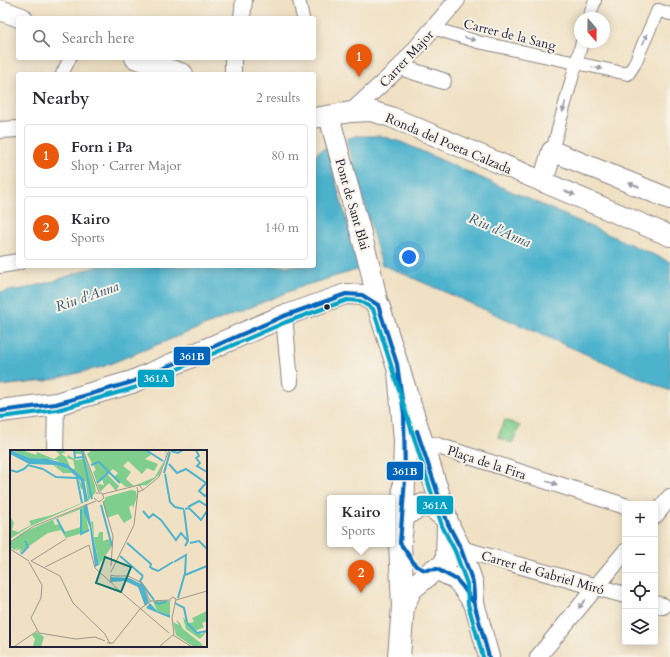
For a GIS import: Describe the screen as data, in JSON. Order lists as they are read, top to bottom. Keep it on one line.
{"streets":{"street":["Carrer de la Sang","Carrer Major","Ronda del Poeta Calzada","Pont de Sant Blai","Plaça de la Fira","Carrer de Gabriel Miró"]},"crossings":[["Carrer de la Sang","Carrer Major"],["Carrer Major","Ronda del Poeta Calzada"],["Ronda del Poeta Calzada","Pont de Sant Blai"]],"one_way":["Plaça de la Fira"],"water":["Riu d'Anna"],"lines":["transit line 361B","transit line 361A"],"north":"bottom","page":{"search":"Search here","pins":["1","2"],"heading":["Nearby","2 results"],"list":[{"mark":"1","name":"Forn i Pa","note":"Shop · Carrer Major","value":"80 m"},{"mark":"2","name":"Kairo","note":"Sports","value":"140 m"}],"popup":["Kairo","Sports"],"map_buttons":["+","−"]}}
